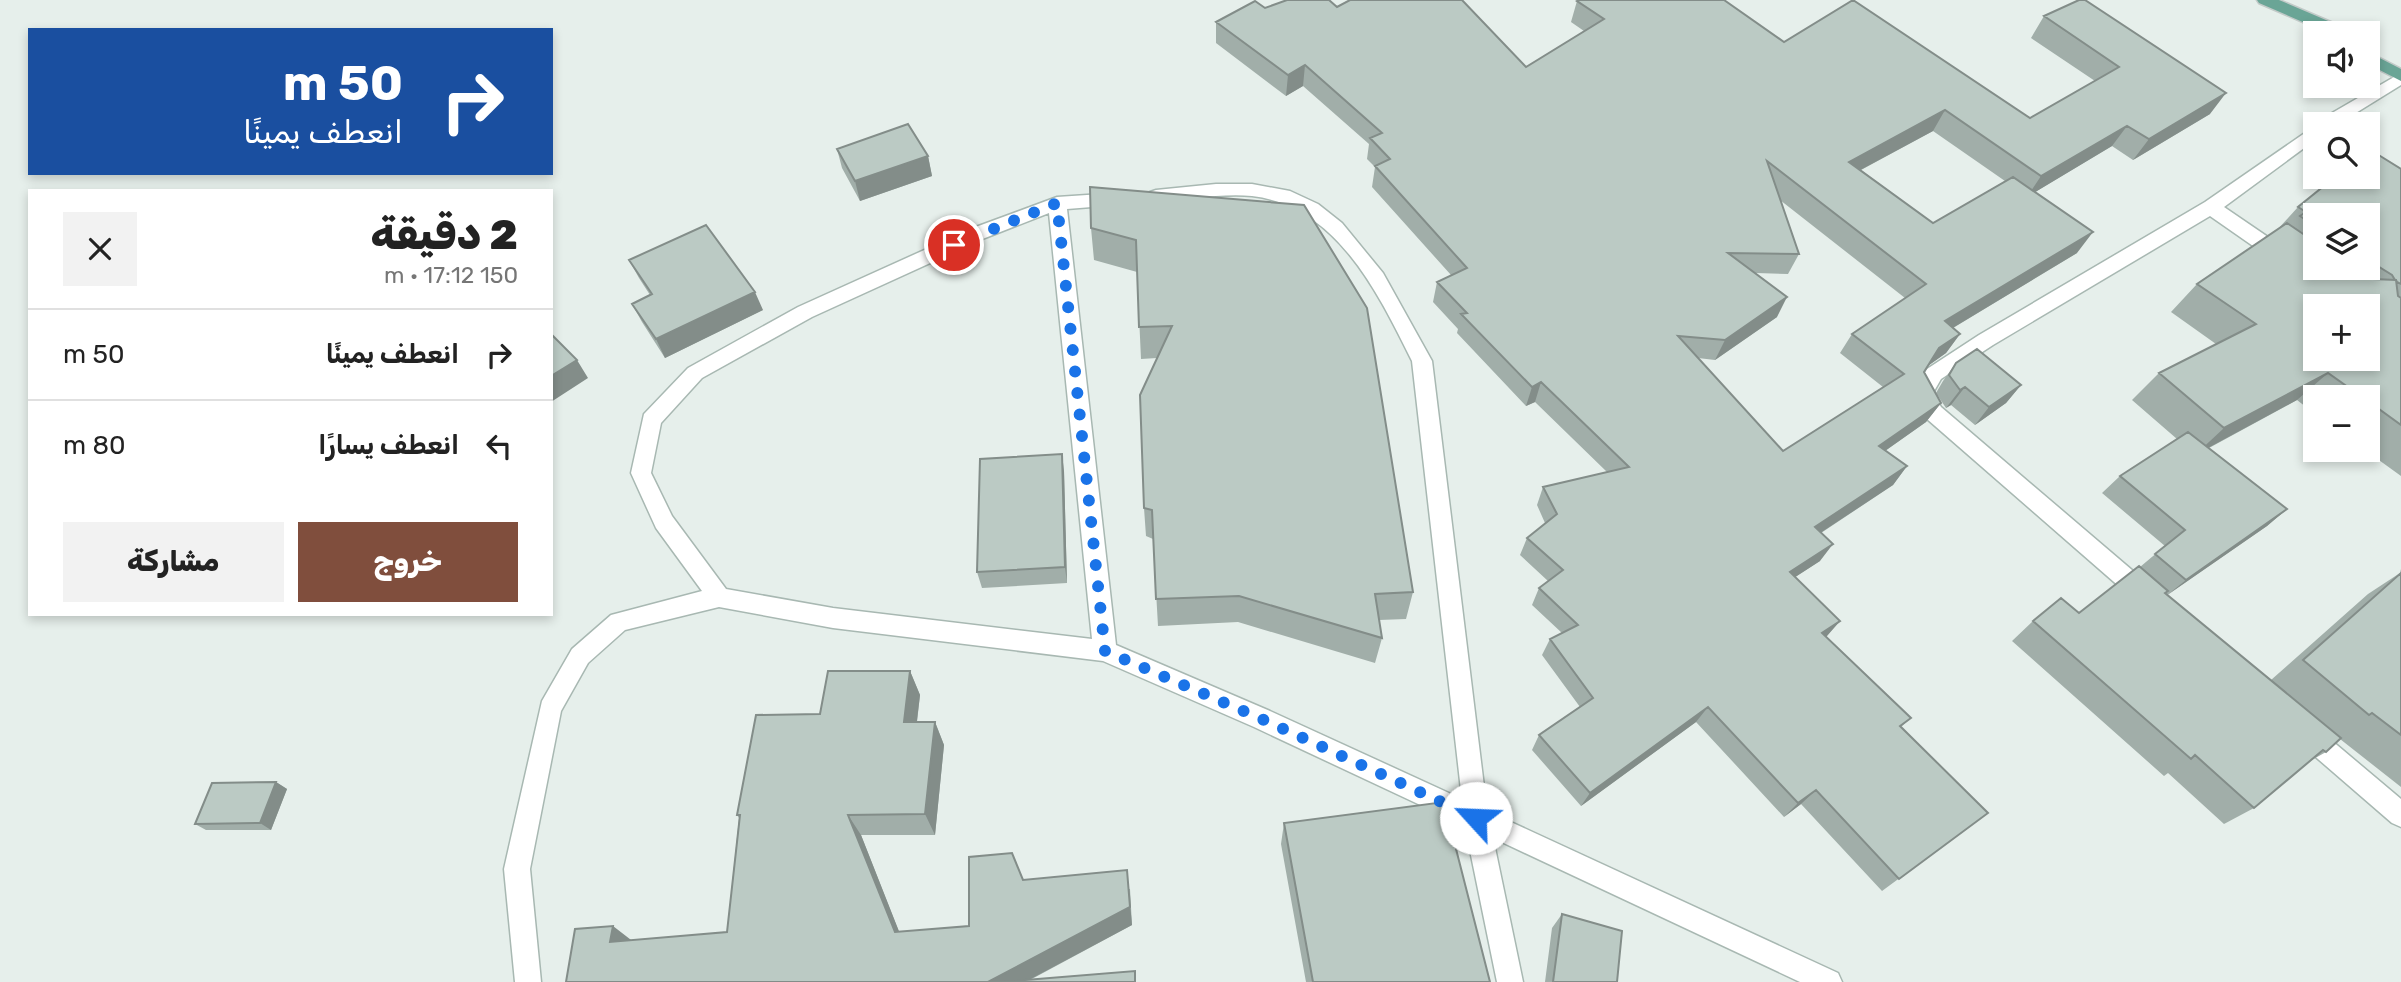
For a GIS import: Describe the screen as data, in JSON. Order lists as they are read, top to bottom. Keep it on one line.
{"page":{"map_buttons":["+","−"],"turn":["50 m","انعطف يمينًا"],"heading":["2 دقيقة","150 m · 17:12"],"list":[{"name":"انعطف يمينًا","value":"50 m"},{"name":"انعطف يسارًا","value":"80 m"}],"buttons":["خروج","مشاركة"]}}
